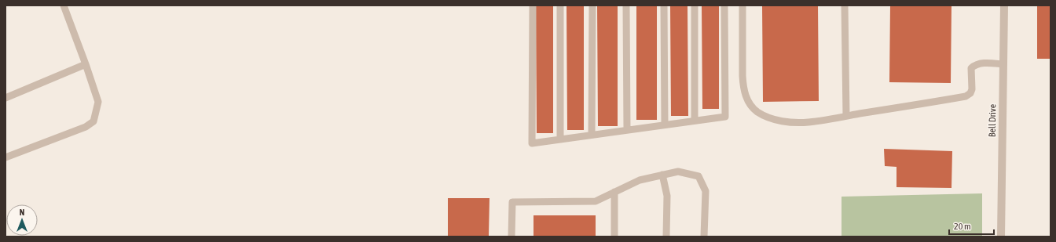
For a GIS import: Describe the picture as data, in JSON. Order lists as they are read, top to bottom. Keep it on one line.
{"streets":{"street":["Bell Drive"]},"scale_bar":"20 m","north":"top"}
